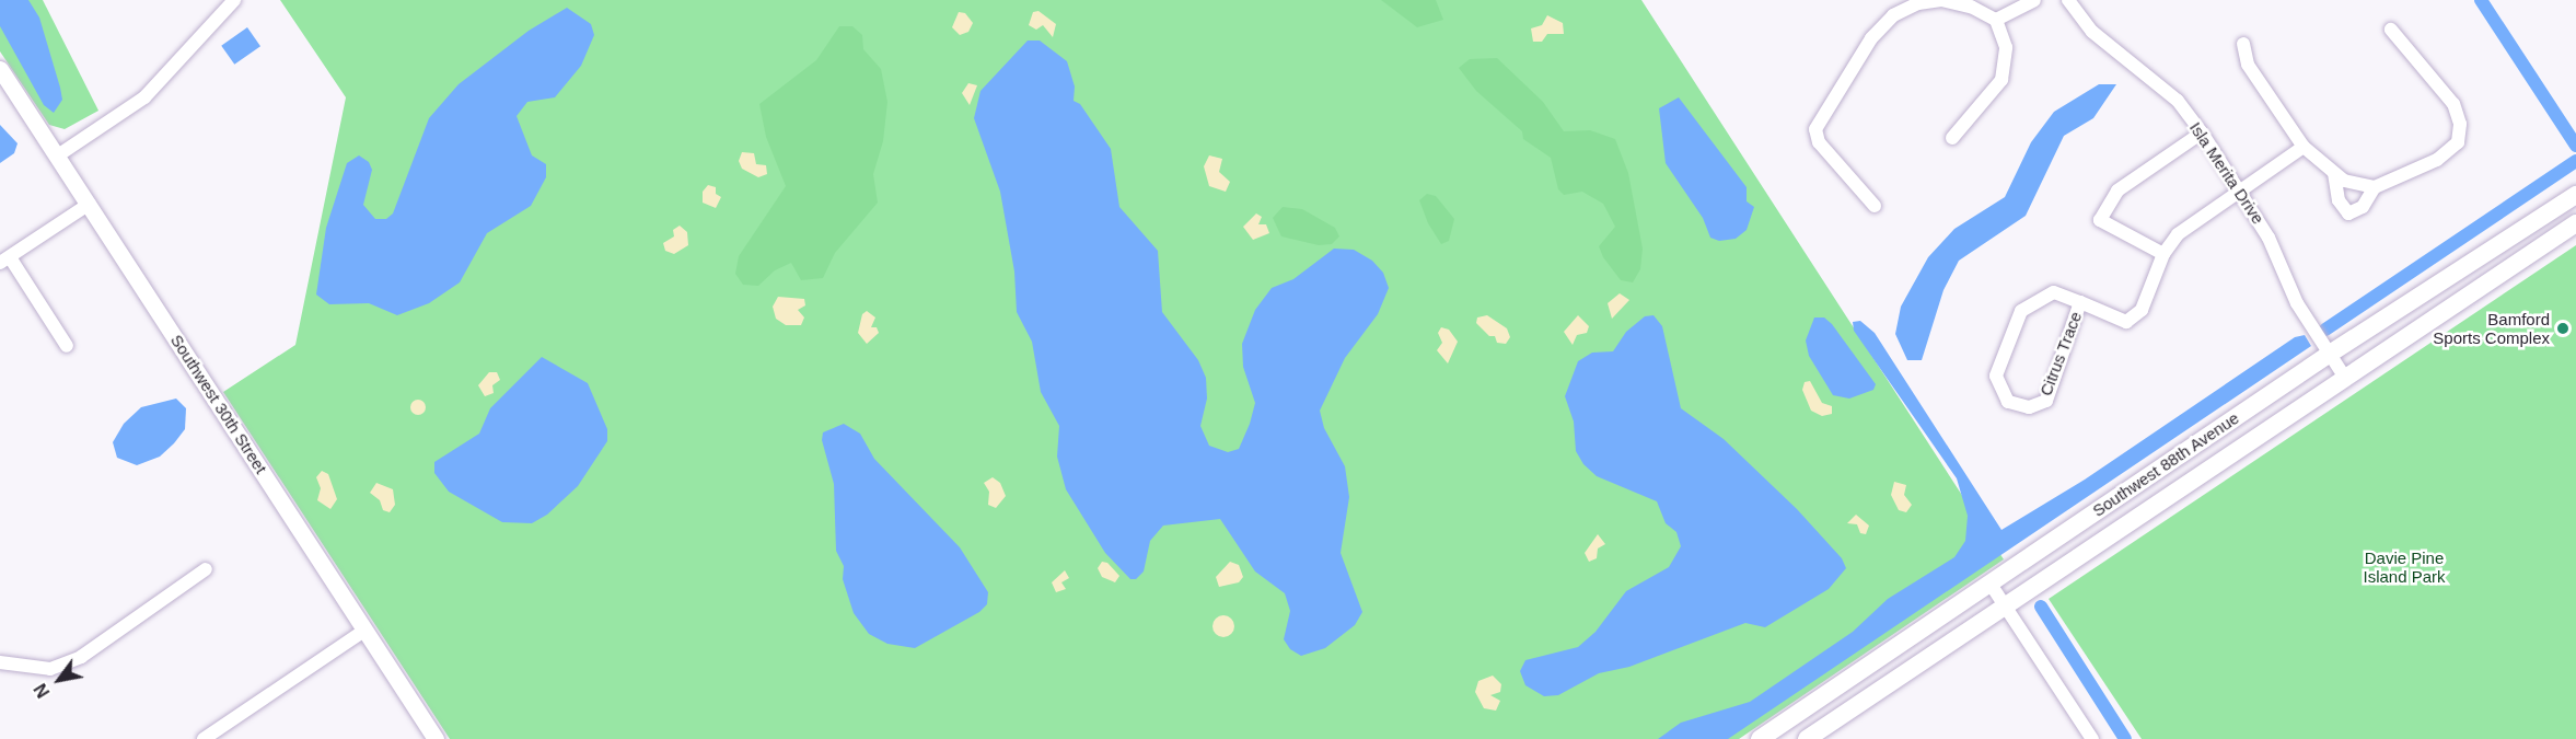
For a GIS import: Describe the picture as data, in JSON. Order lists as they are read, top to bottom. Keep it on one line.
{"streets":{"main road":["Southwest 88th Avenue"],"street":["Isla Merita Drive","Citrus Trace","Southwest 30th Street"]},"crossings":[["Isla Merita Drive","Citrus Trace"],["Isla Merita Drive","Southwest 88th Avenue"]],"parks":["Davie Pine Island Park"],"places":["Bamford Sports Complex"],"north":"bottom left"}
